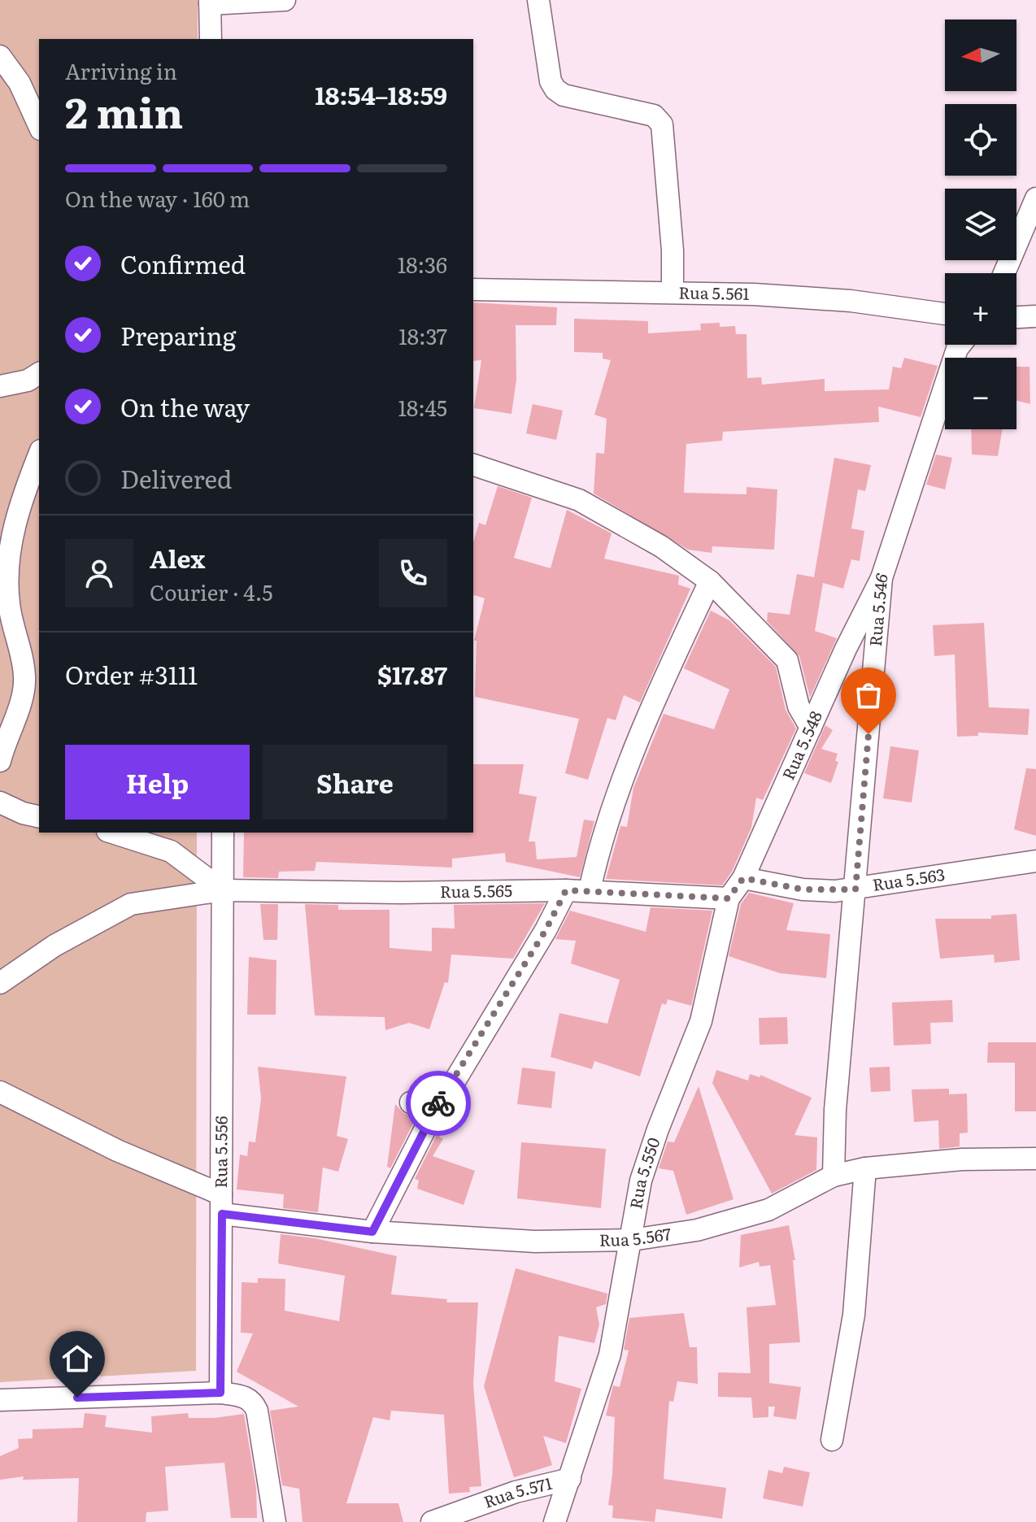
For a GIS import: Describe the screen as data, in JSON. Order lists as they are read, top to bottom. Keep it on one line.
{"streets":{"street":["Rua 5.561","Rua 5.546","Rua 5.548","Rua 5.563","Rua 5.565","Rua 5.556","Rua 5.550","Rua 5.567","Rua 5.571"]},"crossings":[["Rua 5.546","Rua 5.548"],["Rua 5.546","Rua 5.563"],["Rua 5.546","Rua 5.567"],["Rua 5.548","Rua 5.563"],["Rua 5.548","Rua 5.550"],["Rua 5.563","Rua 5.550"],["Rua 5.565","Rua 5.556"],["Rua 5.565","Rua 5.550"],["Rua 5.556","Rua 5.567"],["Rua 5.550","Rua 5.567"],["Rua 5.550","Rua 5.571"]],"north":"left","page":{"map_buttons":["+","−"],"heading":["2 min","Arriving in","18:54–18:59"],"panel":["Alex","Courier · 4.5","Order #3111","$17.87"],"bar":"On the way · 160 m","list":[["Confirmed","18:36"],["Preparing","18:37"],["On the way","18:45"],"Delivered"],"buttons":["Help","Share"]}}
